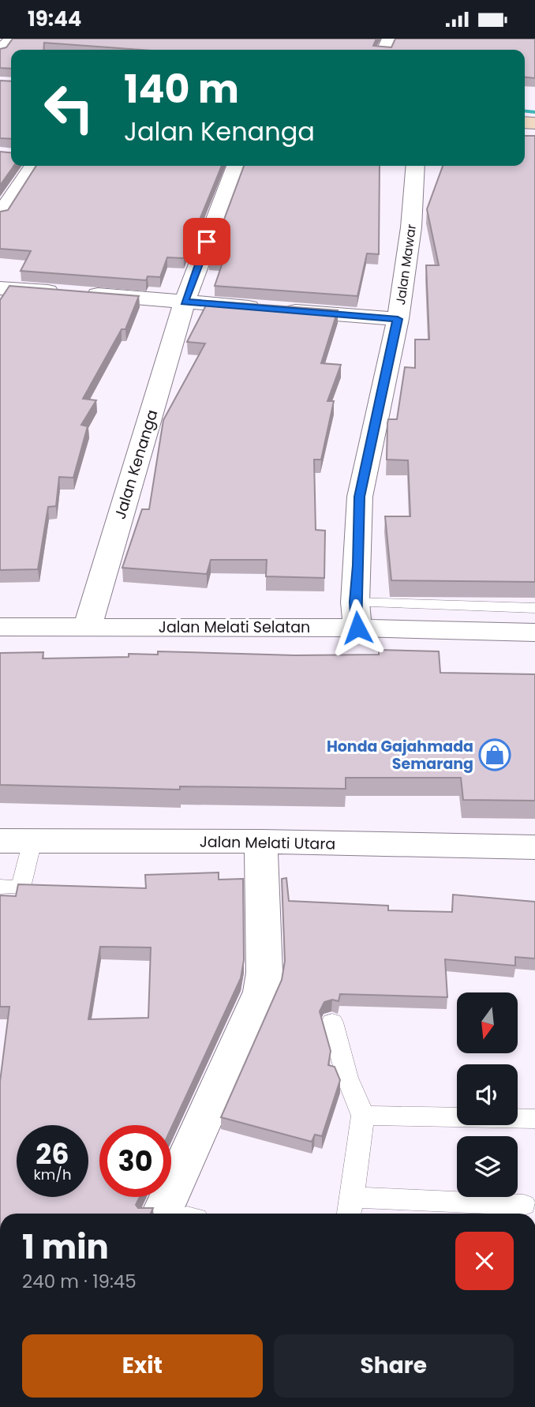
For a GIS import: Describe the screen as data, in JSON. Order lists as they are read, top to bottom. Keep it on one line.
{"streets":{"street":["Jalan Mawar","Jalan Kenanga","Jalan Melati Selatan","Jalan Melati Utara"]},"crossings":[["Jalan Mawar","Jalan Melati Selatan"],["Jalan Kenanga","Jalan Melati Selatan"]],"places":{"shop":["Honda Gajahmada Semarang"]},"north":"bottom","page":{"status":"19:44","turn":["140 m","Jalan Kenanga"],"speed":"26 km/h","limit":"30","heading":["1 min","240 m · 19:45"],"buttons":["Exit","Share"]}}
